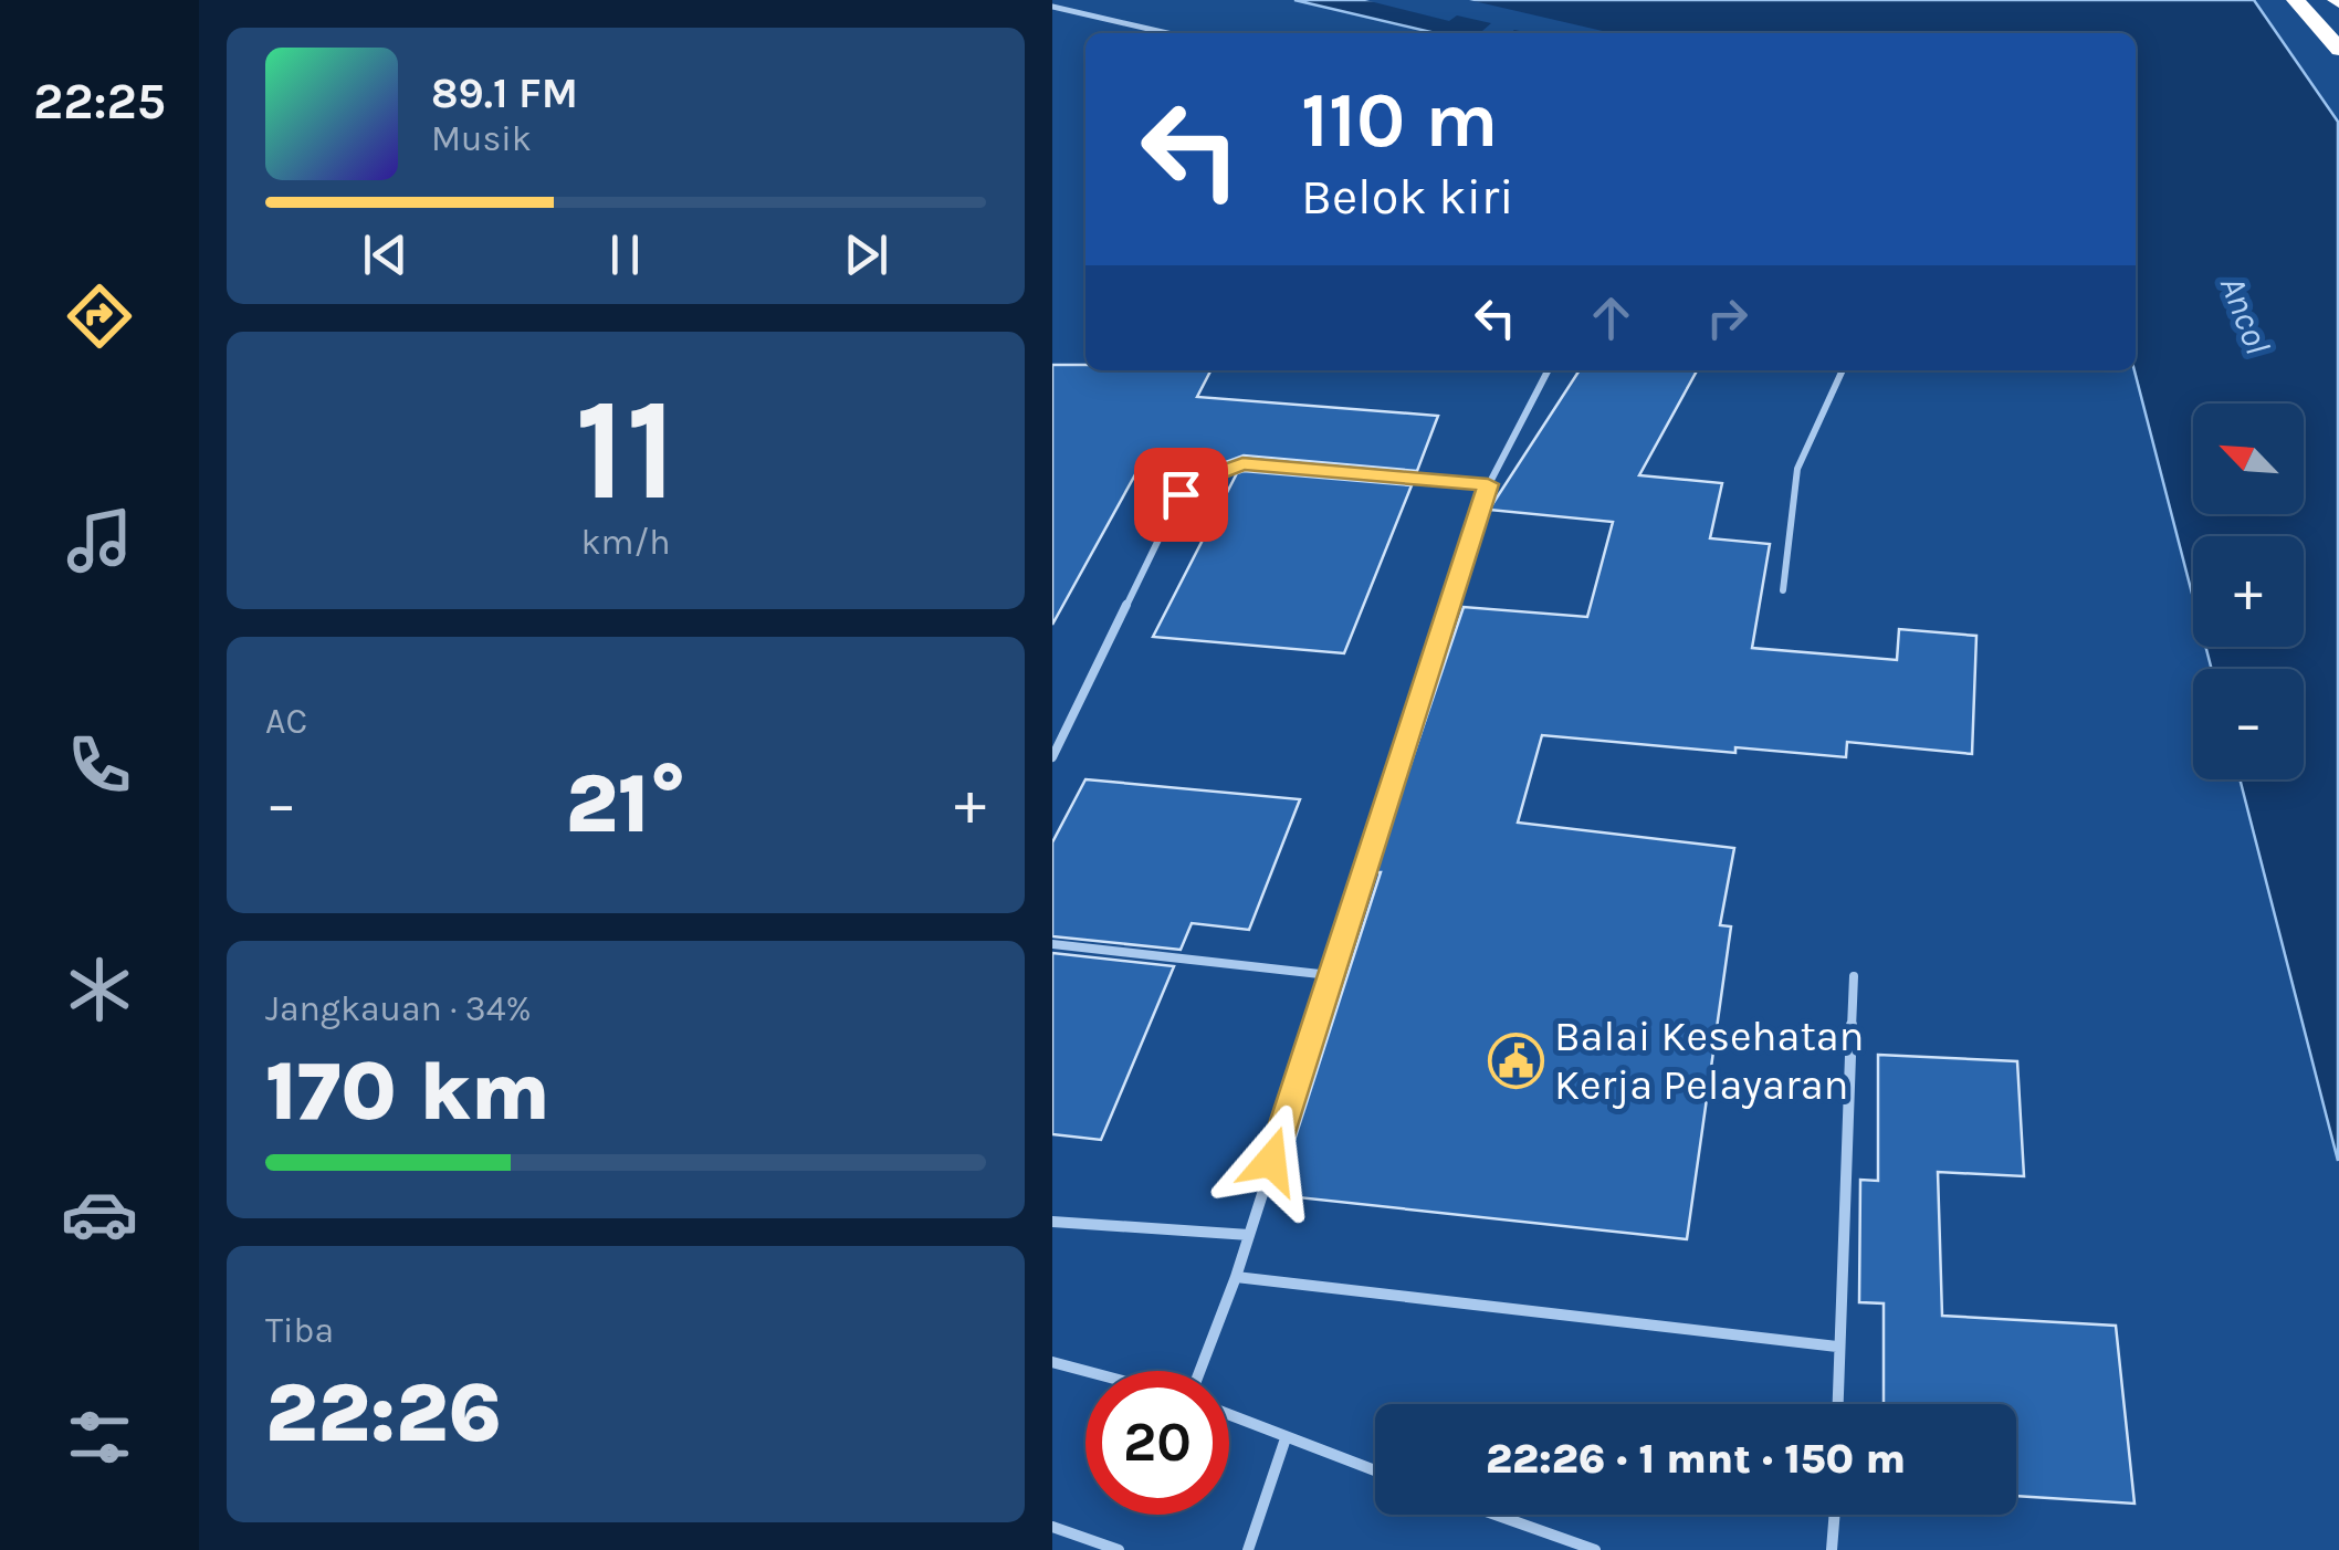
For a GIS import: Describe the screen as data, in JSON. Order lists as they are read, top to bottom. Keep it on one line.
{"water":["Ancol"],"places":{"public building":["Balai Kesehatan Kerja Pelayaran"]},"north":"top left","page":{"tabs":"22:25","turn":["110 m","Belok kiri"],"song":["89.1 FM","Musik"],"tile":[["11","km/h"],"AC",["Jangkauan · 34%","170 km"],["Tiba","22:26"]],"map_buttons":["+","−"],"heat":["−","21°","+"],"limit":"20","trip":"22:26 · 1 mnt · 150 m"}}
